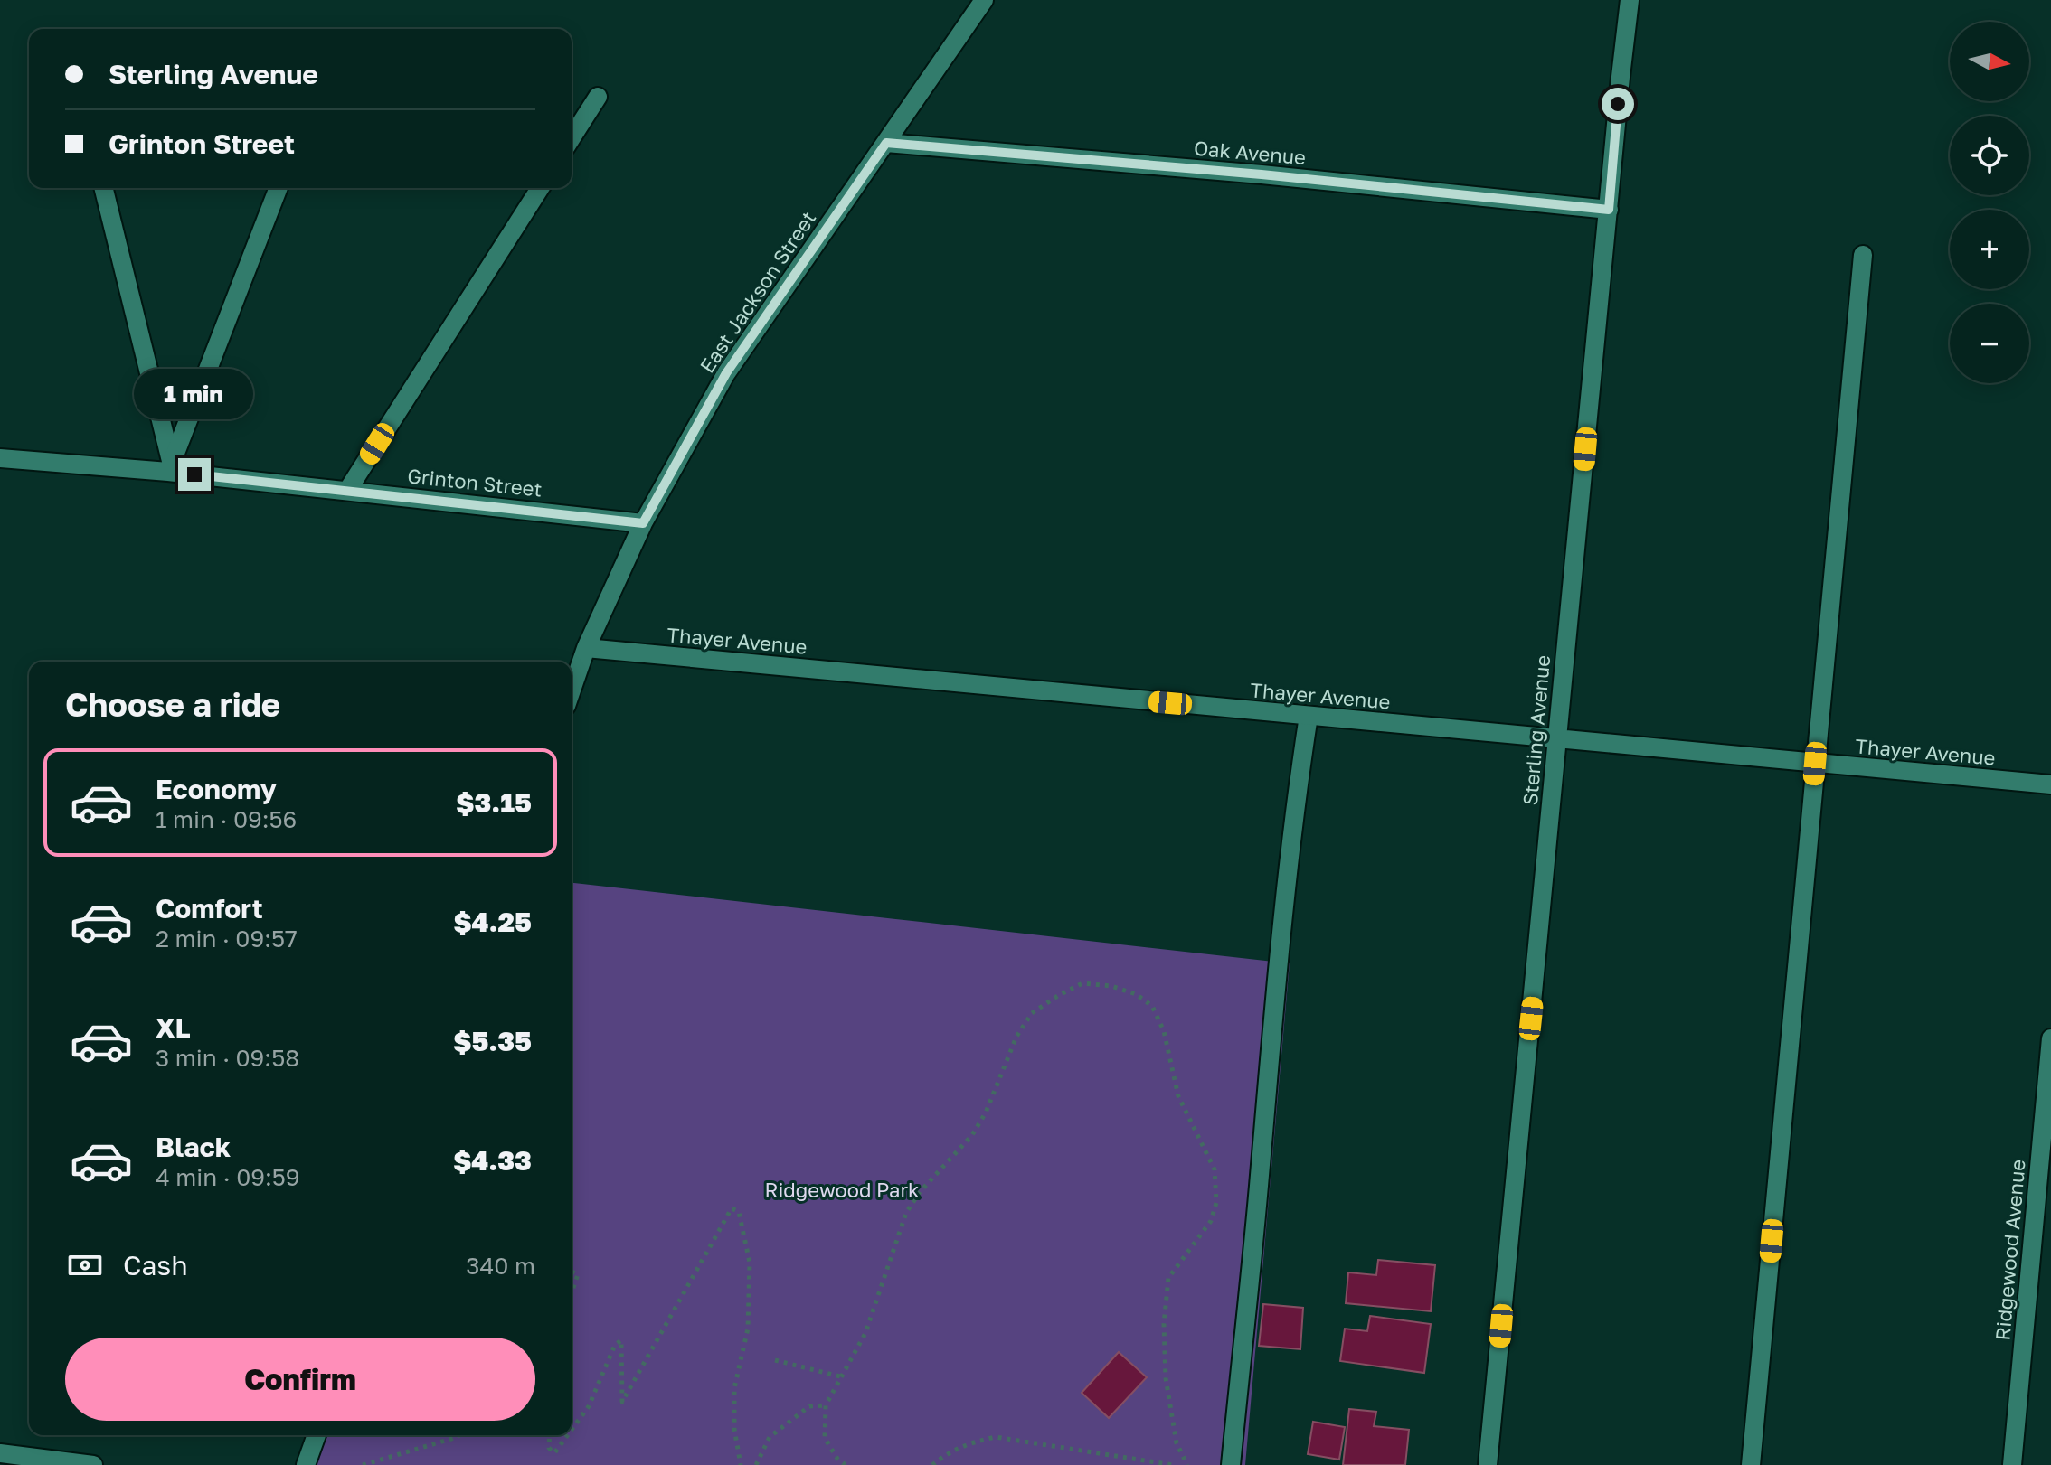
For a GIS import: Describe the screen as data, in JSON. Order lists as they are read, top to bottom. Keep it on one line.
{"streets":{"street":["Oak Avenue","East Jackson Street","Grinton Street","Thayer Avenue","Sterling Avenue","Ridgewood Avenue"]},"crossings":[["Oak Avenue","East Jackson Street"],["Oak Avenue","Sterling Avenue"],["East Jackson Street","Grinton Street"],["East Jackson Street","Thayer Avenue"],["Thayer Avenue","Sterling Avenue"]],"parks":["Ridgewood Park"],"north":"right","page":{"map_buttons":["+","−"],"banner":["Sterling Avenue","Grinton Street"],"bubble":"1 min","heading":"Choose a ride","list":[{"name":"Economy","note":"1 min · 09:56","value":"$3.15"},{"name":"Comfort","note":"2 min · 09:57","value":"$4.25"},{"name":"XL","note":"3 min · 09:58","value":"$5.35"},{"name":"Black","note":"4 min · 09:59","value":"$4.33"}],"pay":["Cash","340 m"],"buttons":"Confirm"}}
